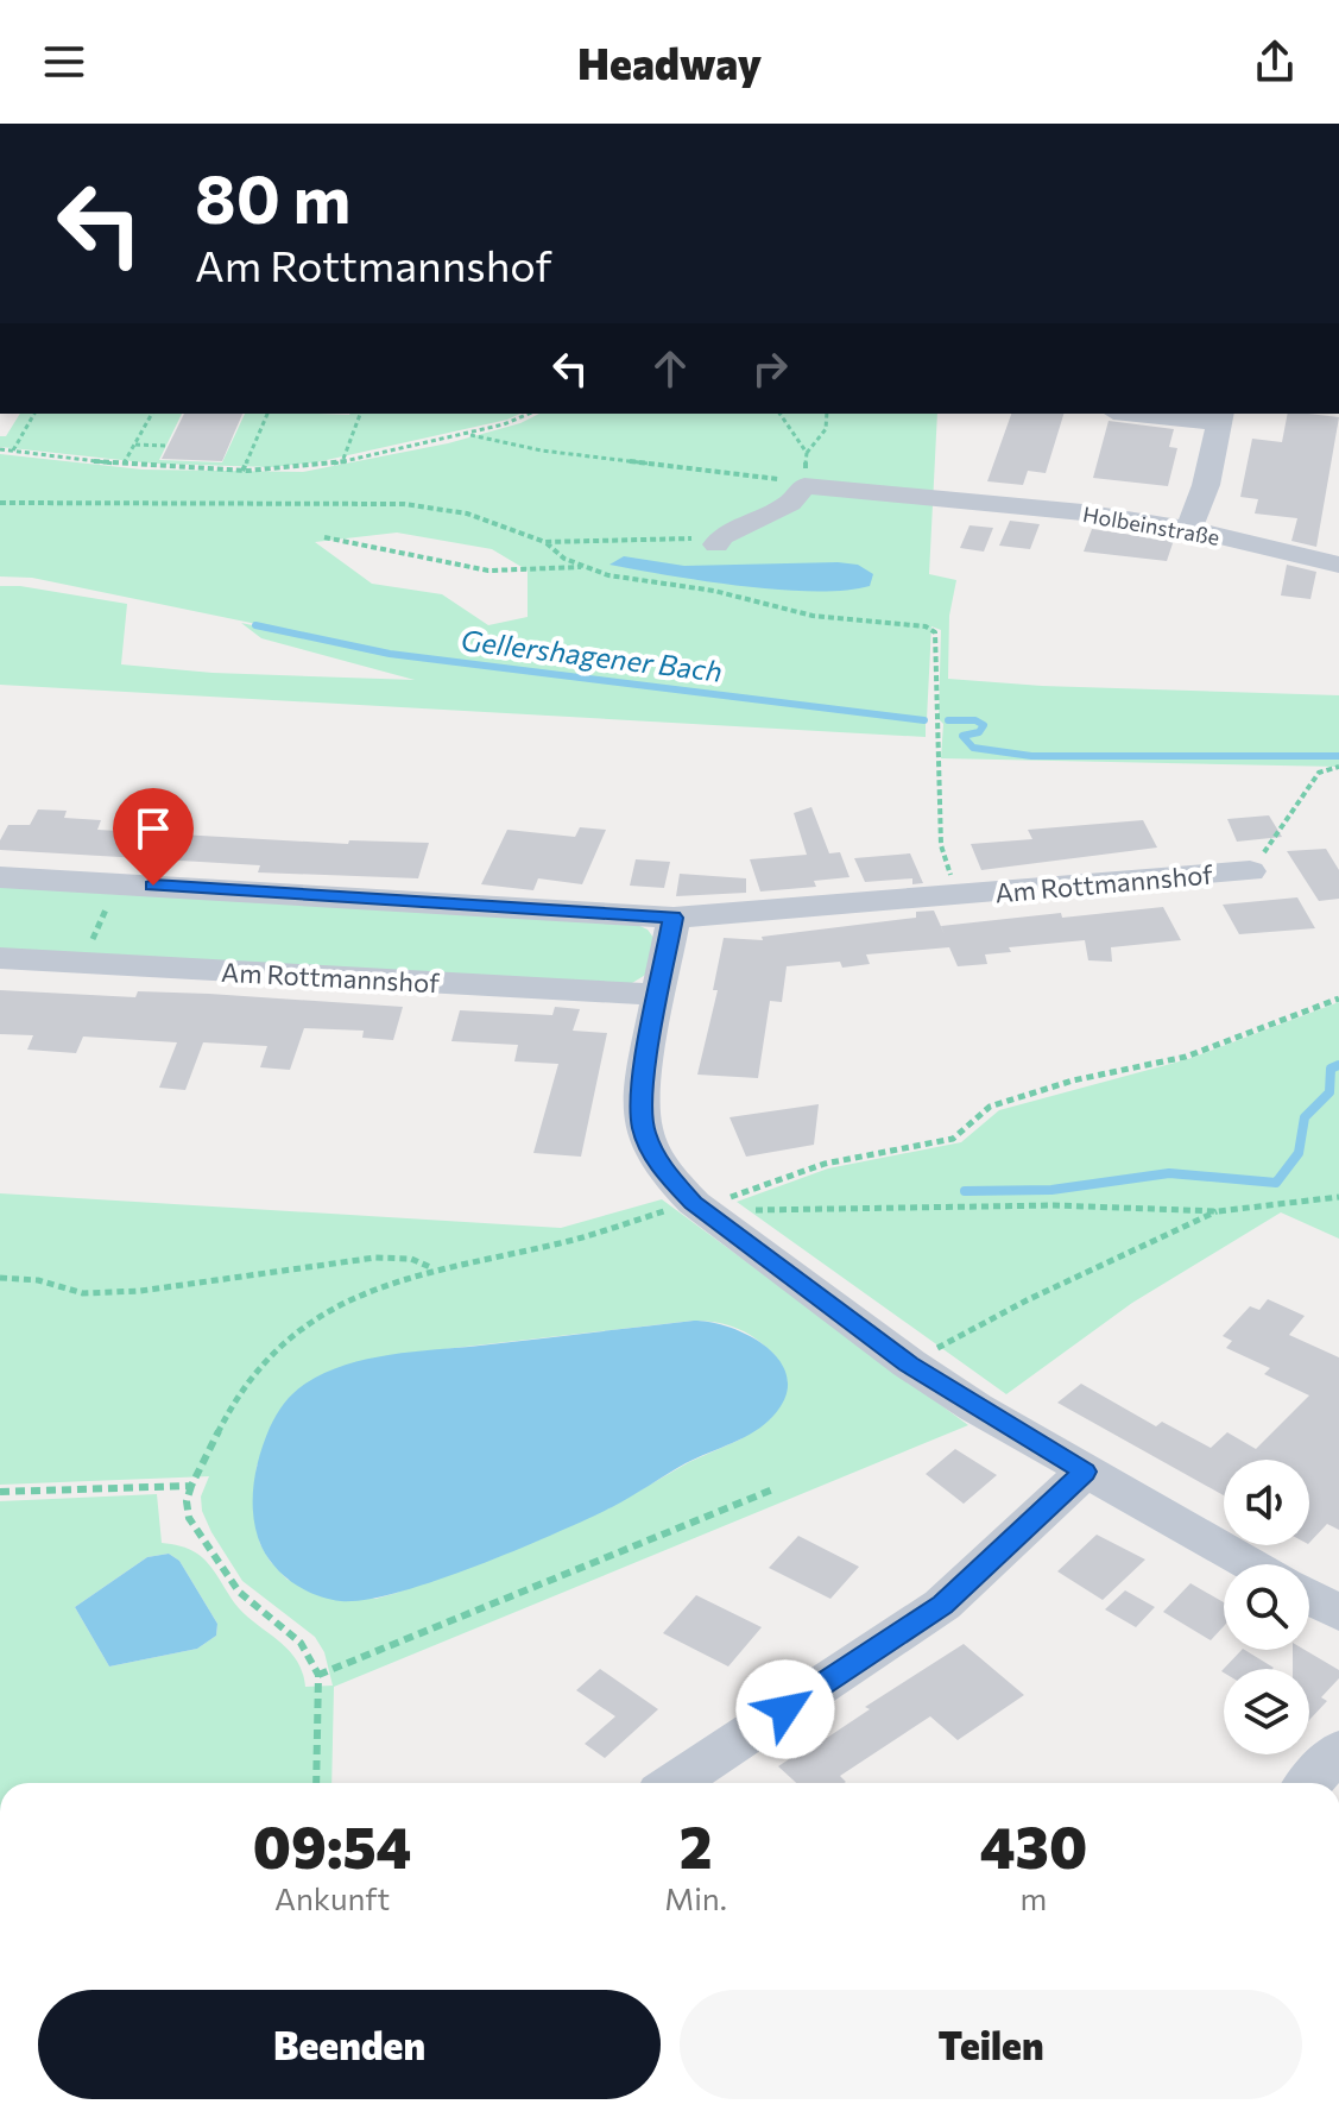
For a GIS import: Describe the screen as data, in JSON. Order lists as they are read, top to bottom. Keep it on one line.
{"streets":{"street":["Holbeinstraße","Am Rottmannshof"]},"water":["Gellershagener Bach"],"page":{"header":"Headway","turn":["80 m","Am Rottmannshof"],"eta":["09:54","Ankunft","2","Min.","430","m"],"buttons":["Beenden","Teilen"]}}
